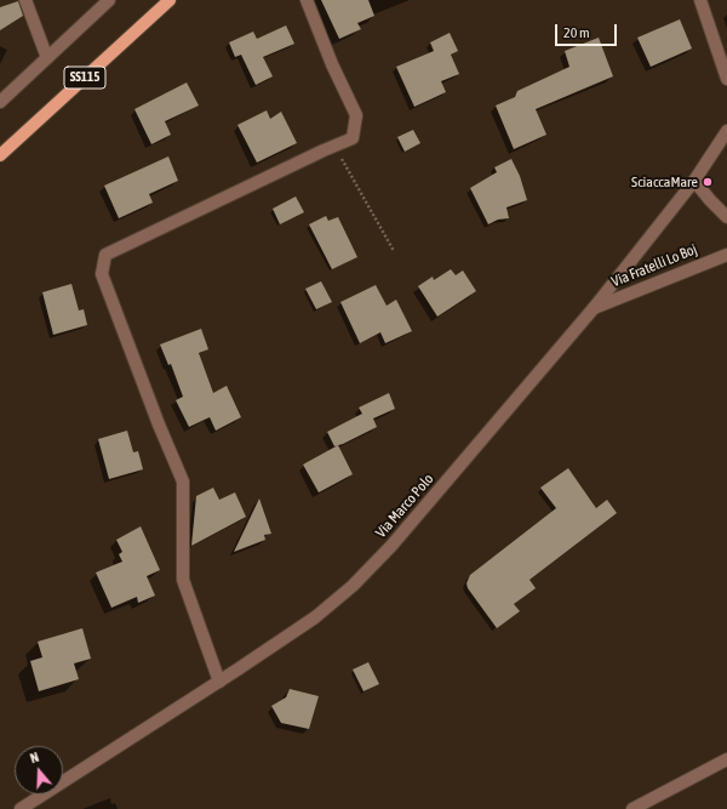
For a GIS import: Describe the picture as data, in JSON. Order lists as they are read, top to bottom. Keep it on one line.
{"streets":{"main road":["SS115"],"street":["Via Fratelli Lo Boj","Via Marco Polo"]},"crossings":[["Via Fratelli Lo Boj","Via Marco Polo"]],"places":["SciaccaMare"],"scale_bar":"20 m","north":"top"}
